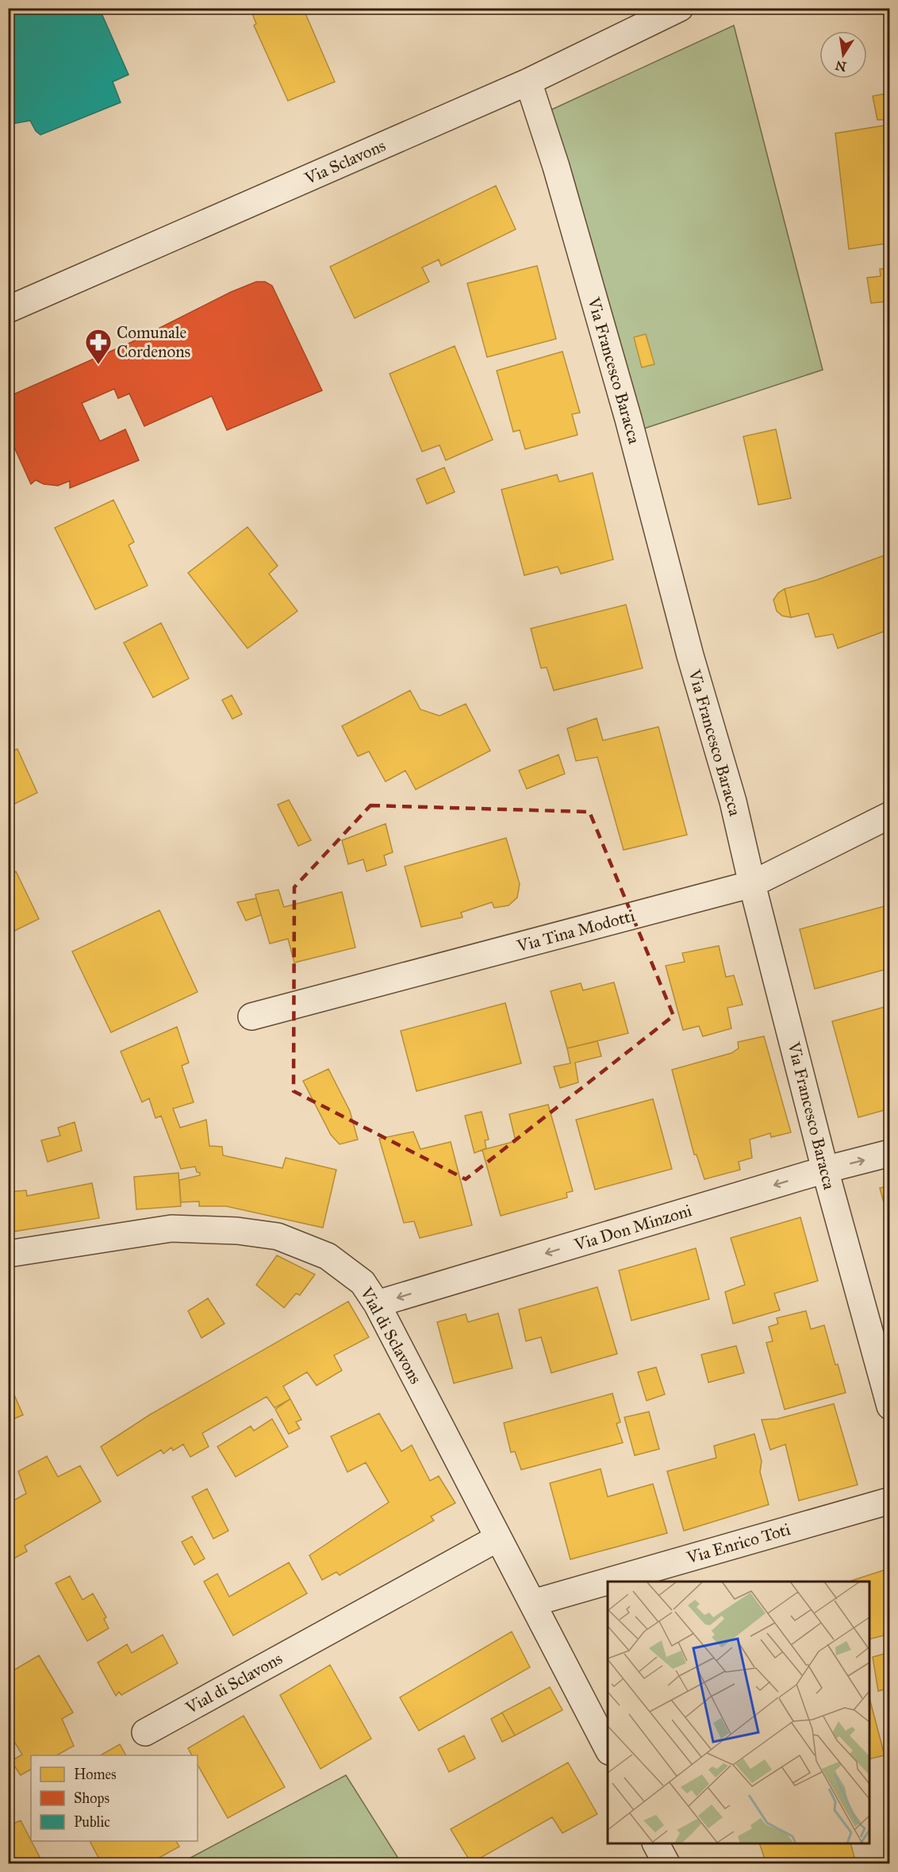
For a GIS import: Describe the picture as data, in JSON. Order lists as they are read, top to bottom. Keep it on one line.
{"streets":{"street":["Via Sclavons","Via Francesco Baracca","Via Tina Modotti","Via Don Minzoni","Vial di Sclavons","Via Enrico Toti"]},"crossings":[["Via Sclavons","Via Francesco Baracca"],["Via Francesco Baracca","Via Tina Modotti"],["Via Francesco Baracca","Via Don Minzoni"],["Via Don Minzoni","Vial di Sclavons"],["Vial di Sclavons","Via Enrico Toti"]],"places":{"pharmacy":["Comunale Cordenons"]},"legend":["Homes","Shops","Public"],"north":"bottom"}
